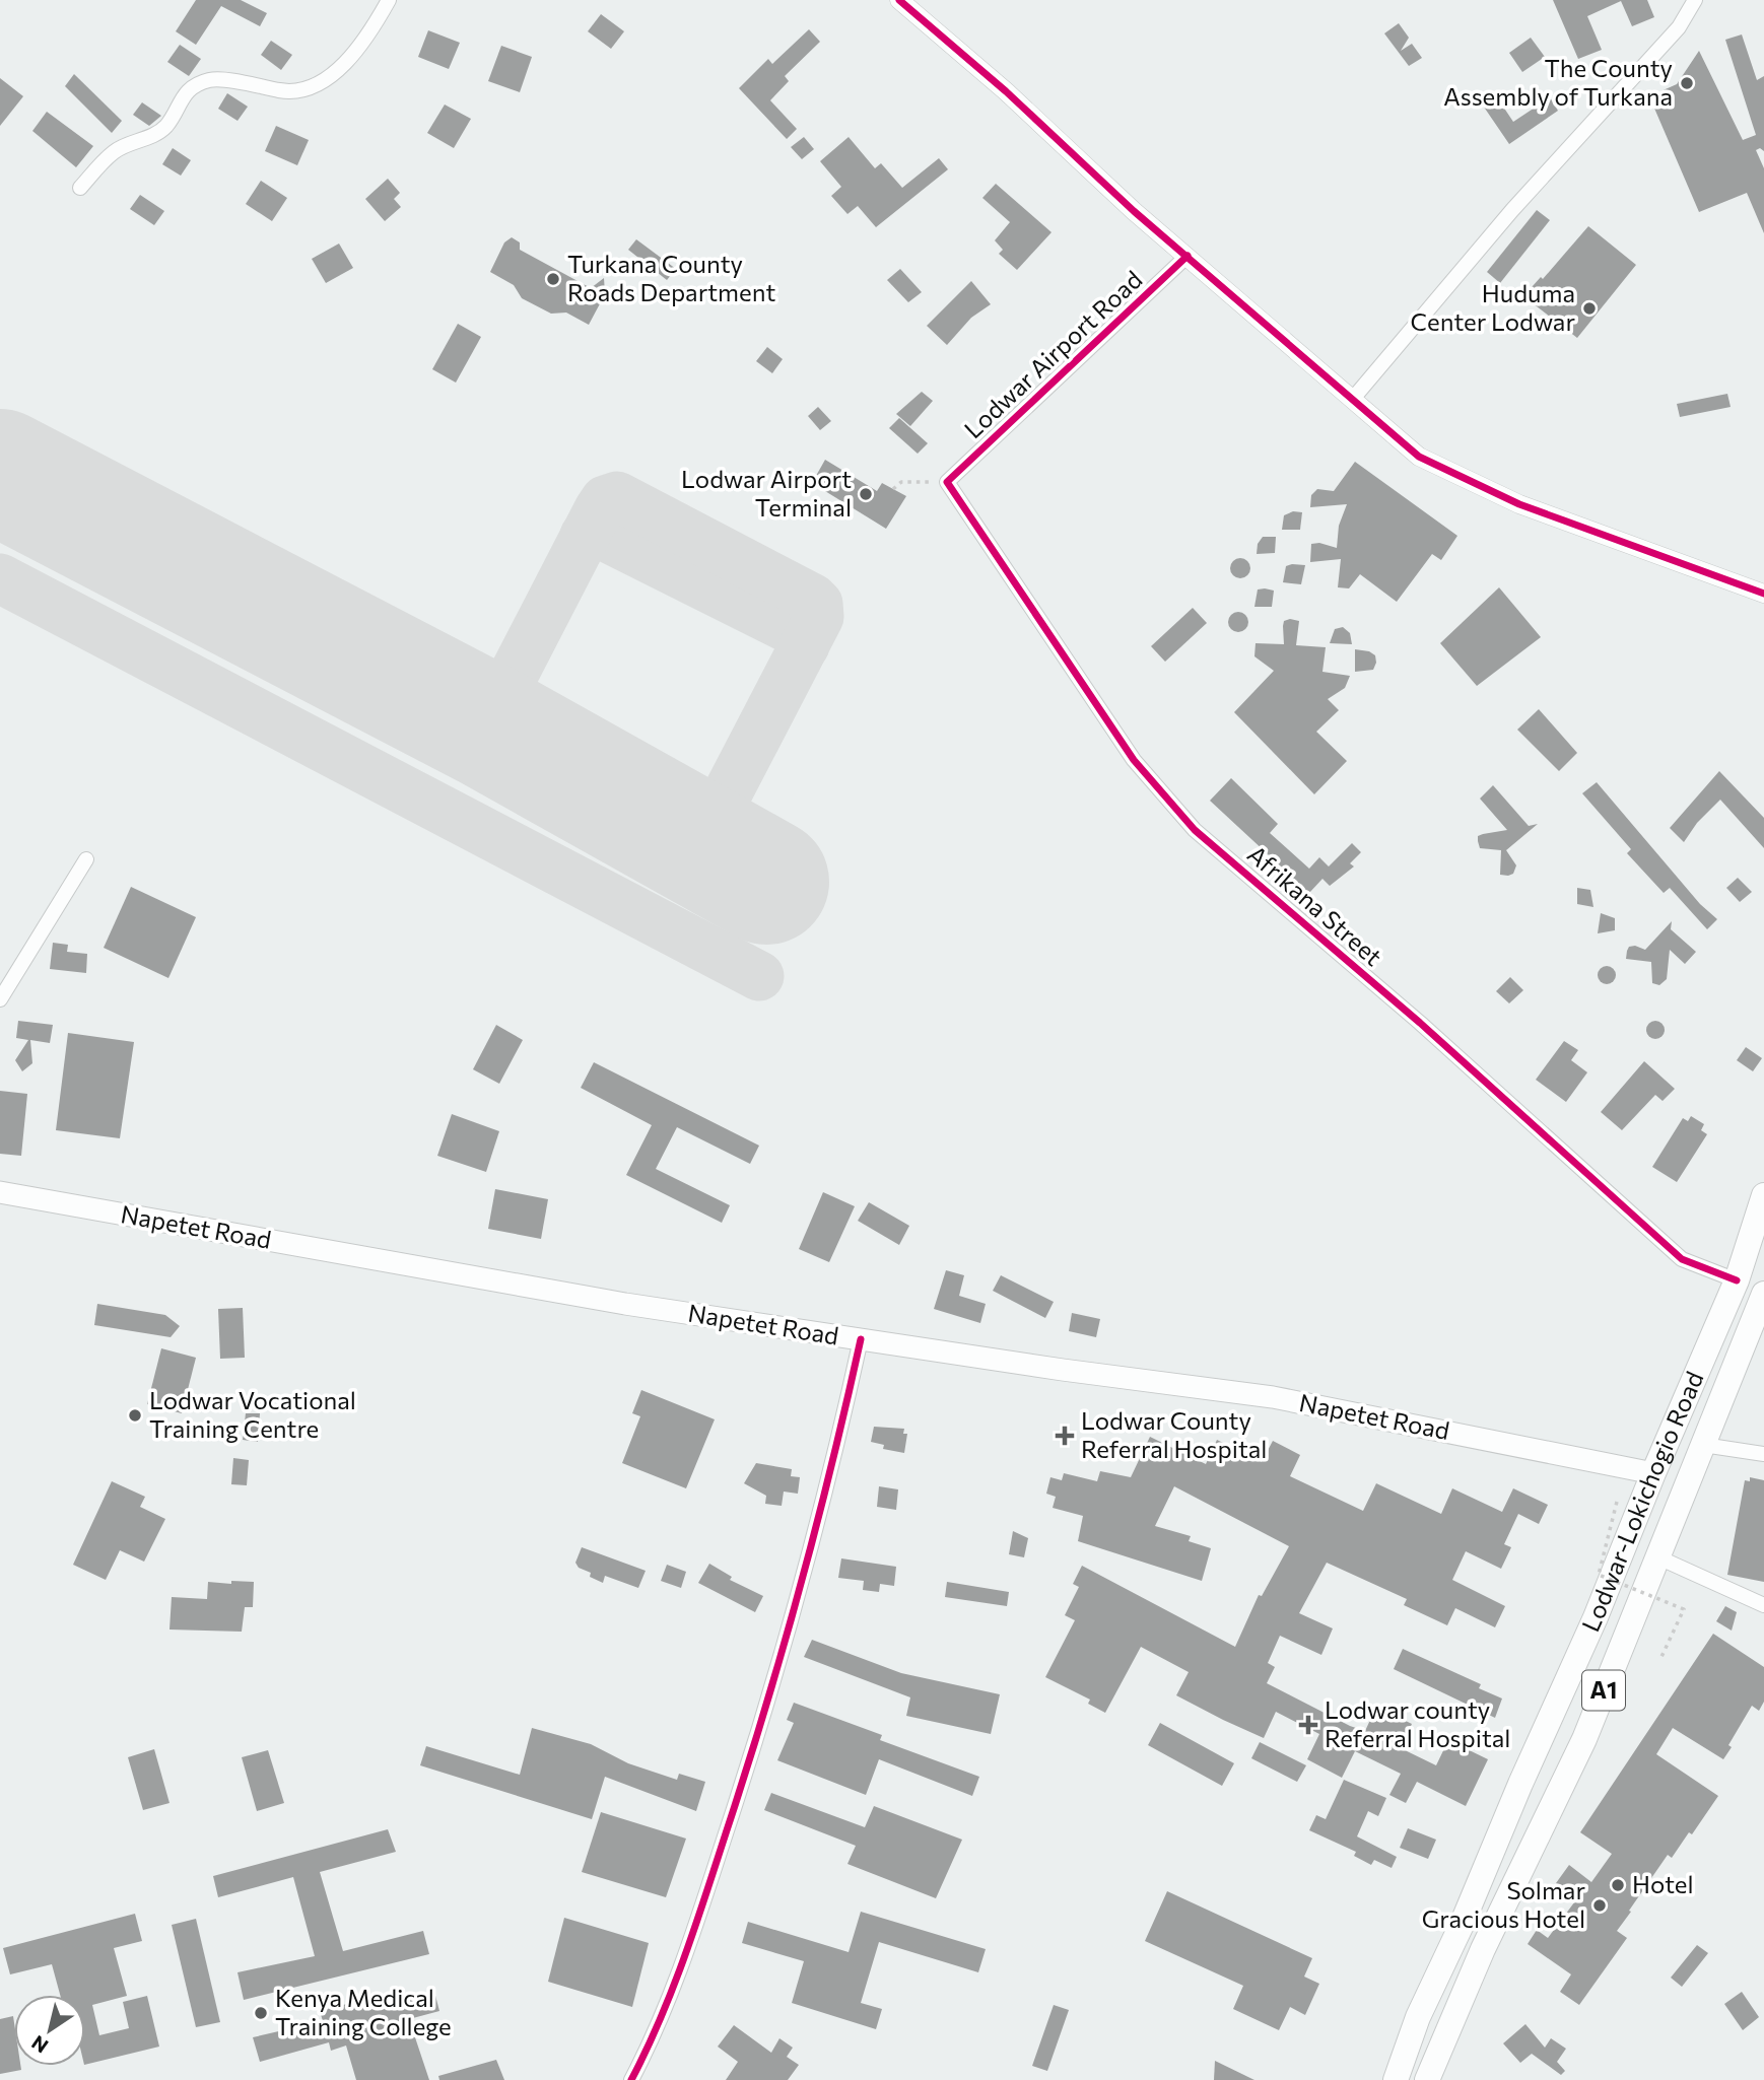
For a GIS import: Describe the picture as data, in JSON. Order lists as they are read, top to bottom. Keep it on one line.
{"streets":{"highway":["Lodwar-Lokichogio Road","A1"],"main road":["Napetet Road"],"street":["Lodwar Airport Road","Afrikana Street"]},"crossings":[["Lodwar Airport Road","Afrikana Street"],["Afrikana Street","Lodwar-Lokichogio Road"],["Napetet Road","Lodwar-Lokichogio Road"]],"places":{"other":["The County Assembly of Turkana","Turkana County Roads Department","Huduma Center Lodwar","Lodwar Airport Terminal","Lodwar Vocational Training Centre","Hotel","Solmar Gracious Hotel","Kenya Medical Training College"],"health":["Lodwar County Referral Hospital","Lodwar county Referral Hospital"]},"north":"bottom left"}
